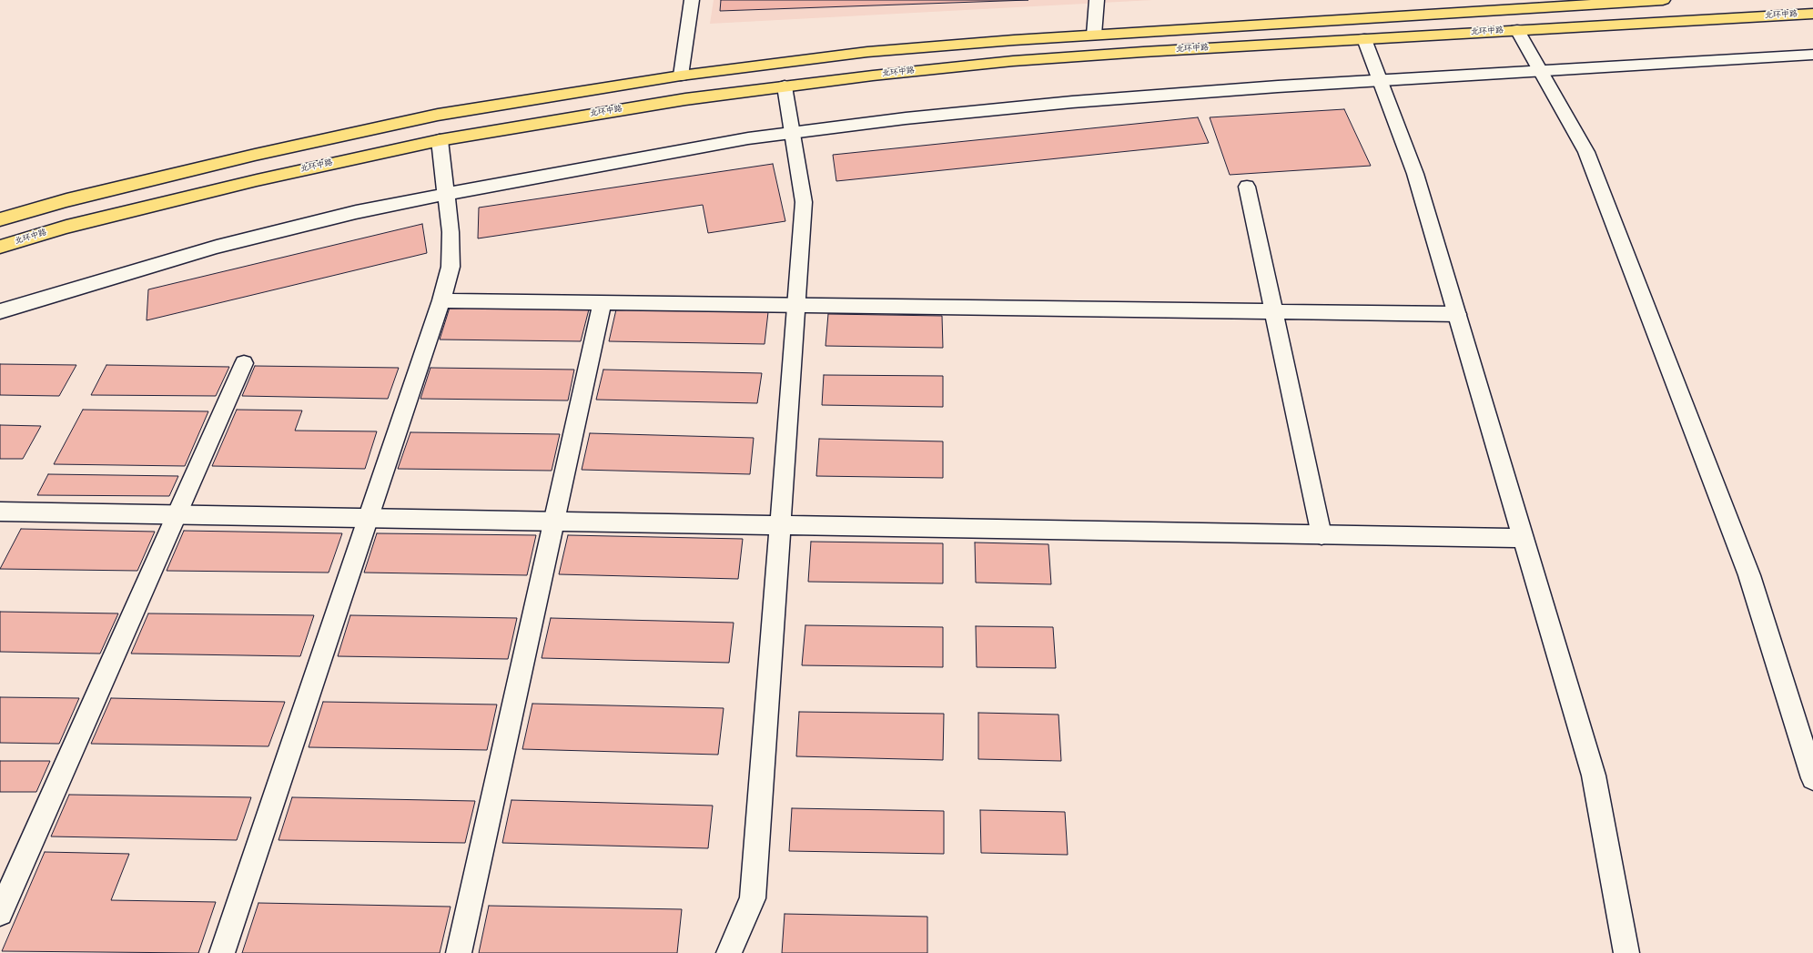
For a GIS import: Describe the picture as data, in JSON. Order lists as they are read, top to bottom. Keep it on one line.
{"streets":{"main road":["北环中路"]}}
